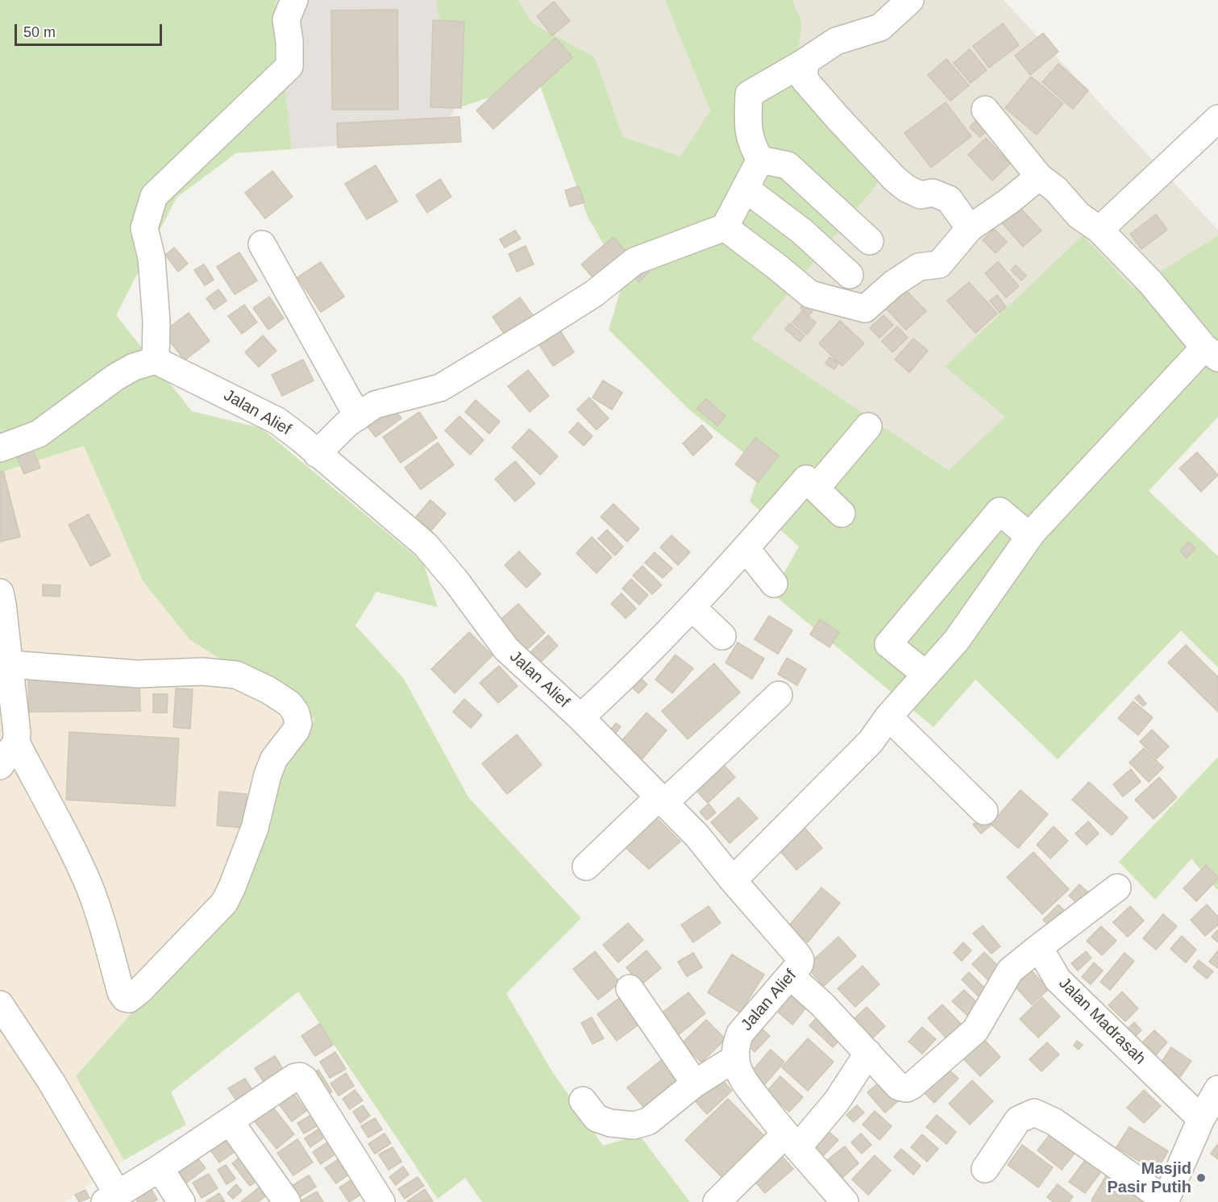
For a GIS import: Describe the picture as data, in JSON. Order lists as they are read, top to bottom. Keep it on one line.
{"streets":{"street":["Jalan Alief","Jalan Madrasah"]},"places":["Masjid Pasir Putih"],"scale_bar":"50 m"}
